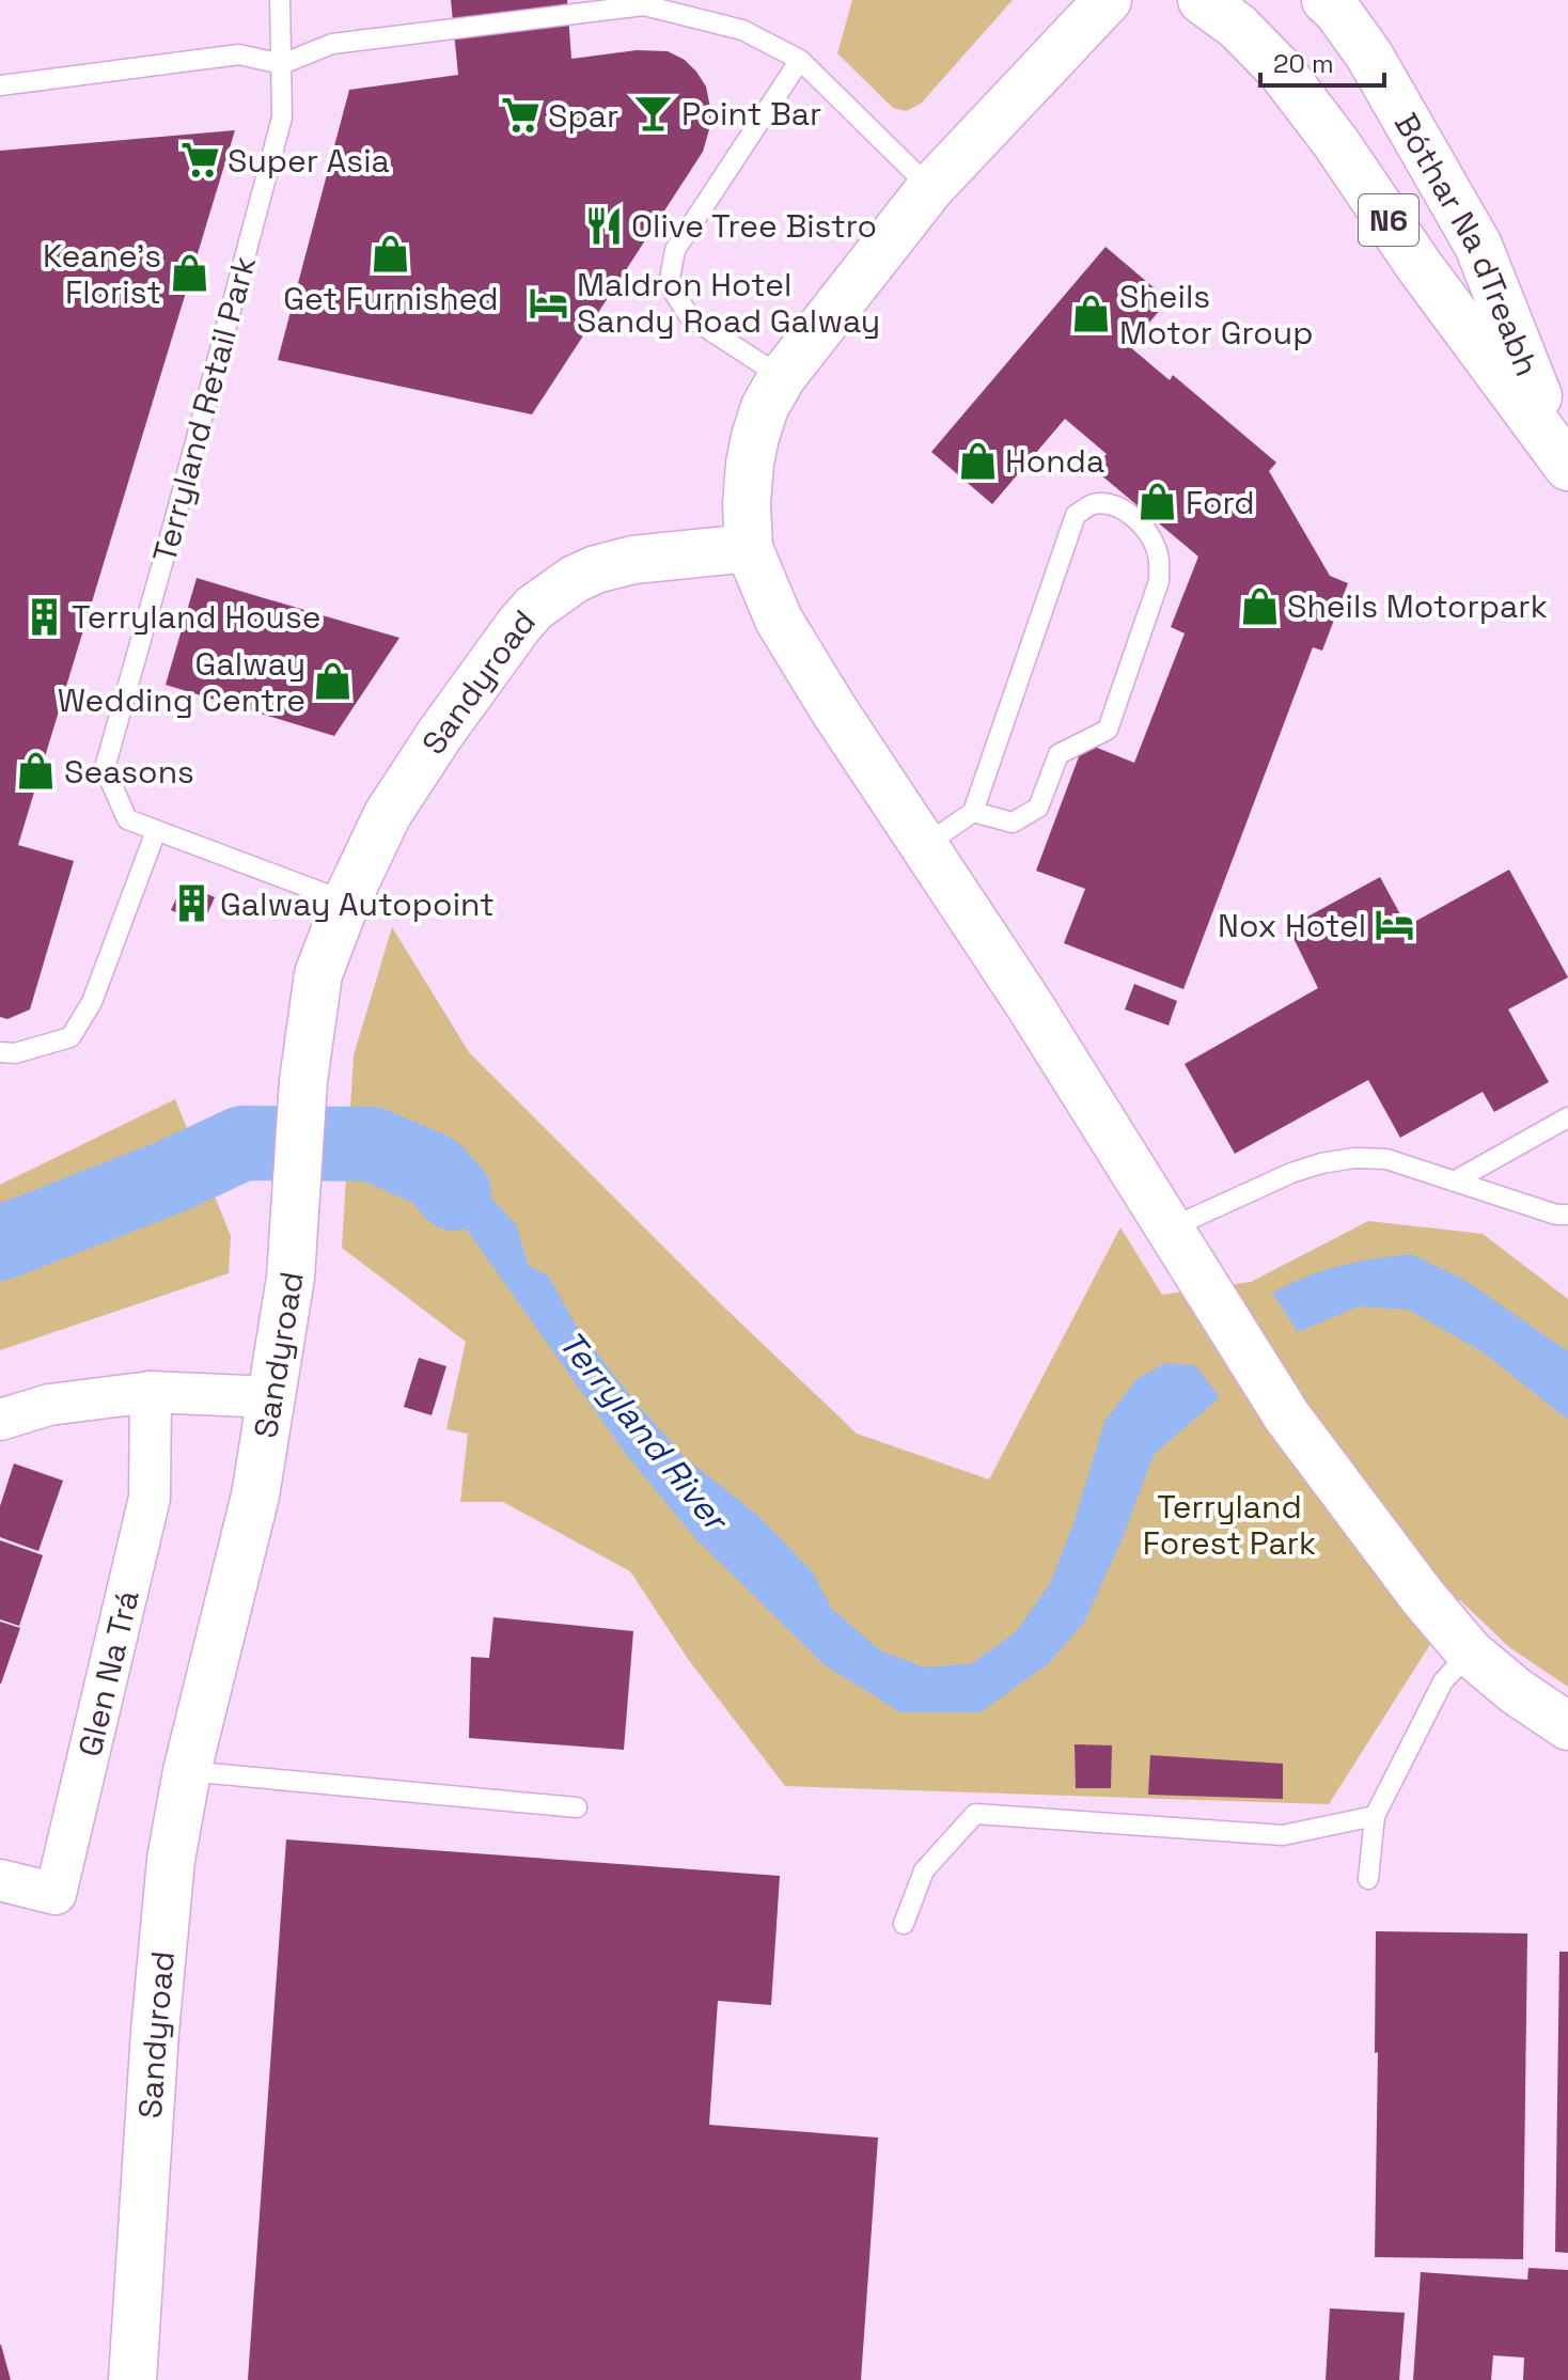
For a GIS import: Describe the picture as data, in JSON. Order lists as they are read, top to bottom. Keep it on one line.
{"streets":{"main road":["N6","Bóthar Na dTreabh","Sandyroad"],"street":["Glen Na Trá"],"lane":["Terryland Retail Park"]},"crossings":[["Terryland Retail Park","Sandyroad"]],"water":["Terryland River"],"parks":["Terryland Forest Park"],"places":{"bar":["Point Bar"],"supermarket":["Spar","Super Asia"],"restaurant":["Olive Tree Bistro"],"shop":["Get Furnished","Keane's Florist","Sheils Motor Group","Honda","Ford","Sheils Motorpark","Galway Wedding Centre","Seasons"],"hotel":["Maldron Hotel Sandy Road Galway","Nox Hotel"],"building":["Terryland House","Galway Autopoint"]},"scale_bar":"20 m"}
